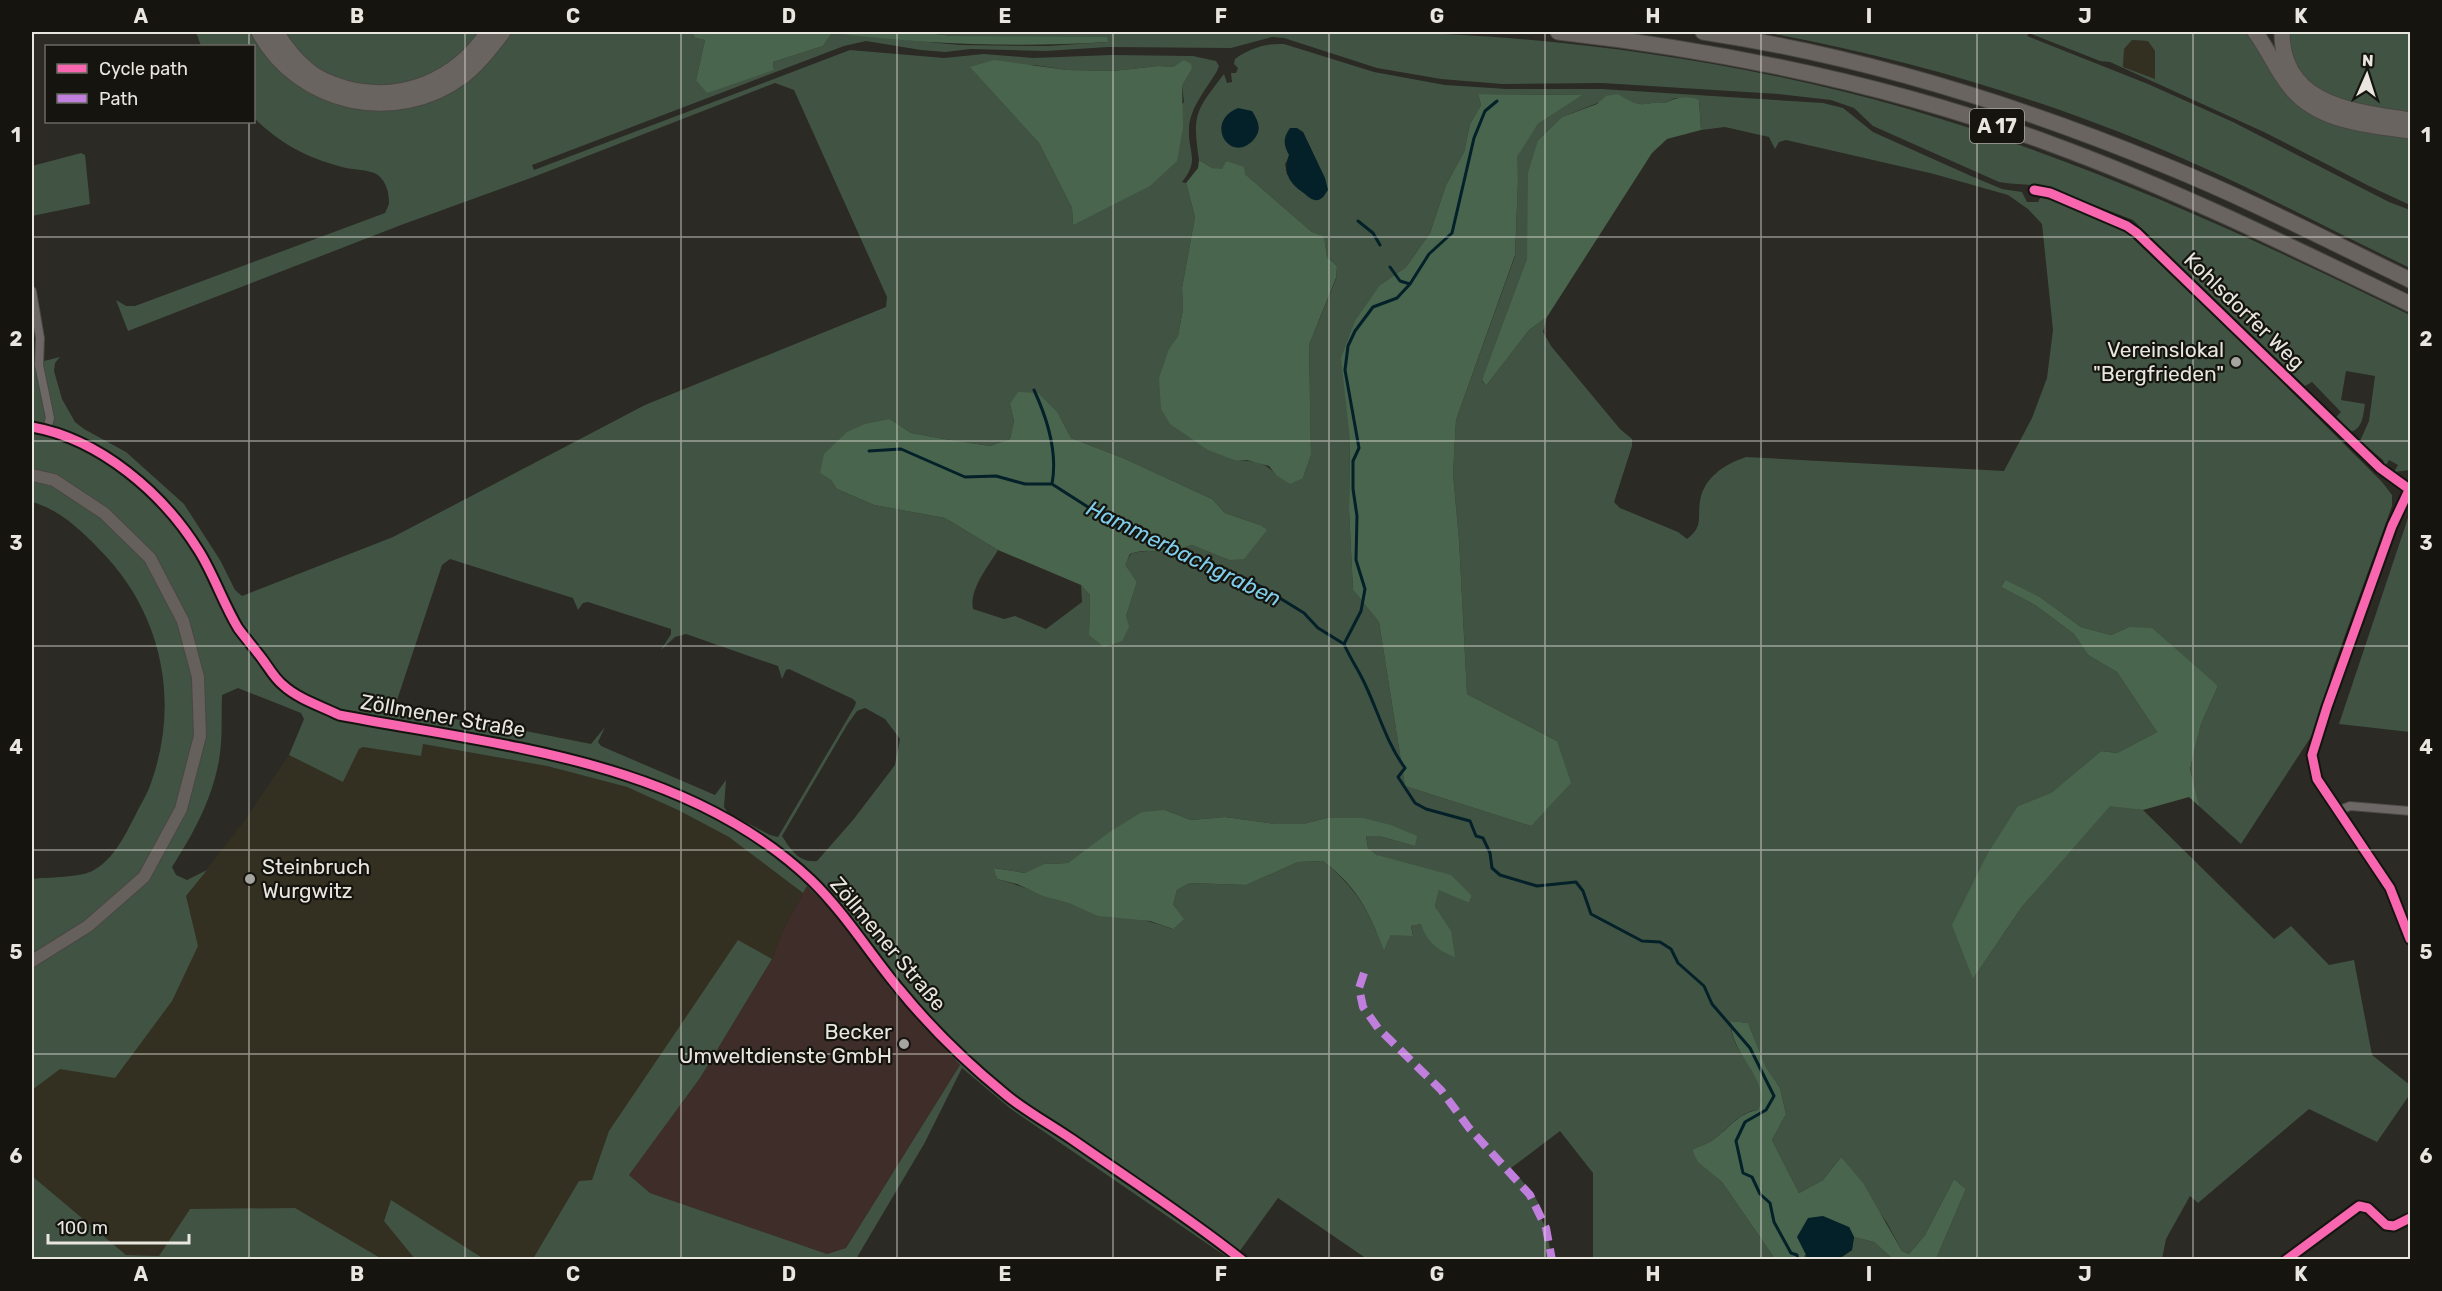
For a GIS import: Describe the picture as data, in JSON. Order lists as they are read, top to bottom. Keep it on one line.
{"streets":{"highway":["A 17"],"street":["Kohlsdorfer Weg","Zöllmener Straße"]},"water":["Hammerbachgraben"],"places":["Vereinslokal \"Bergfrieden\"","Steinbruch Wurgwitz","Becker Umweltdienste GmbH"],"legend":["Cycle path","Path"],"scale_bar":"100 m","north":"top","grid":{"columns":["A","B","C","D","E","F","G","H","I","J","K"],"rows":["1","2","3","4","5","6"]}}
